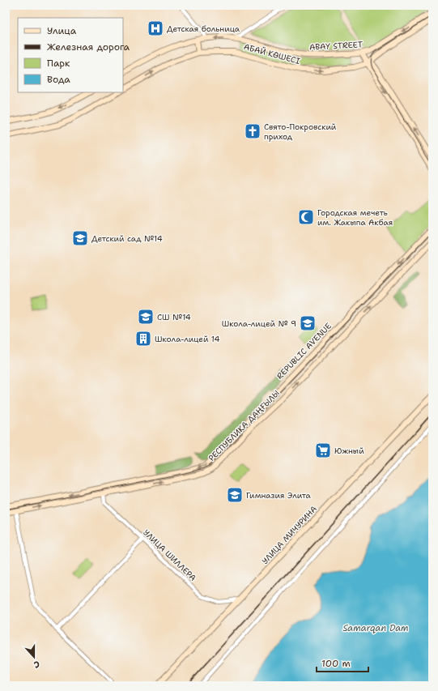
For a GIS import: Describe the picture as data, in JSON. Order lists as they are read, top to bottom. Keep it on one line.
{"streets":{"main road":["ABAY STREET","АБАЙ КӨШЕСІ","РЕСПУБЛИКА ДАҢҒЫЛЫ","УЛИЦА МИЧУРИНА"],"street":["УЛИЦА ШИЛЛЕРА"]},"crossings":[["РЕСПУБЛИКА ДАҢҒЫЛЫ","УЛИЦА ШИЛЛЕРА"],["УЛИЦА МИЧУРИНА","УЛИЦА ШИЛЛЕРА"]],"one_way":["АБАЙ КӨШЕСІ"],"water":["Samarqan Dam"],"places":{"hospital":["Детская больница"],"church":["Свято-Покровский приход"],"mosque":["Городская мечеть им. Жакыпа Акбая"],"school or university":["Детский сад №14","СШ №14","Школа-лицей № 9","Гимназия Элита"],"building":["Школа-лицей 14"],"supermarket":["Южный"]},"legend":["Улица","Железная дорога","Парк","Вода"],"scale_bar":"100 m","north":"bottom"}
